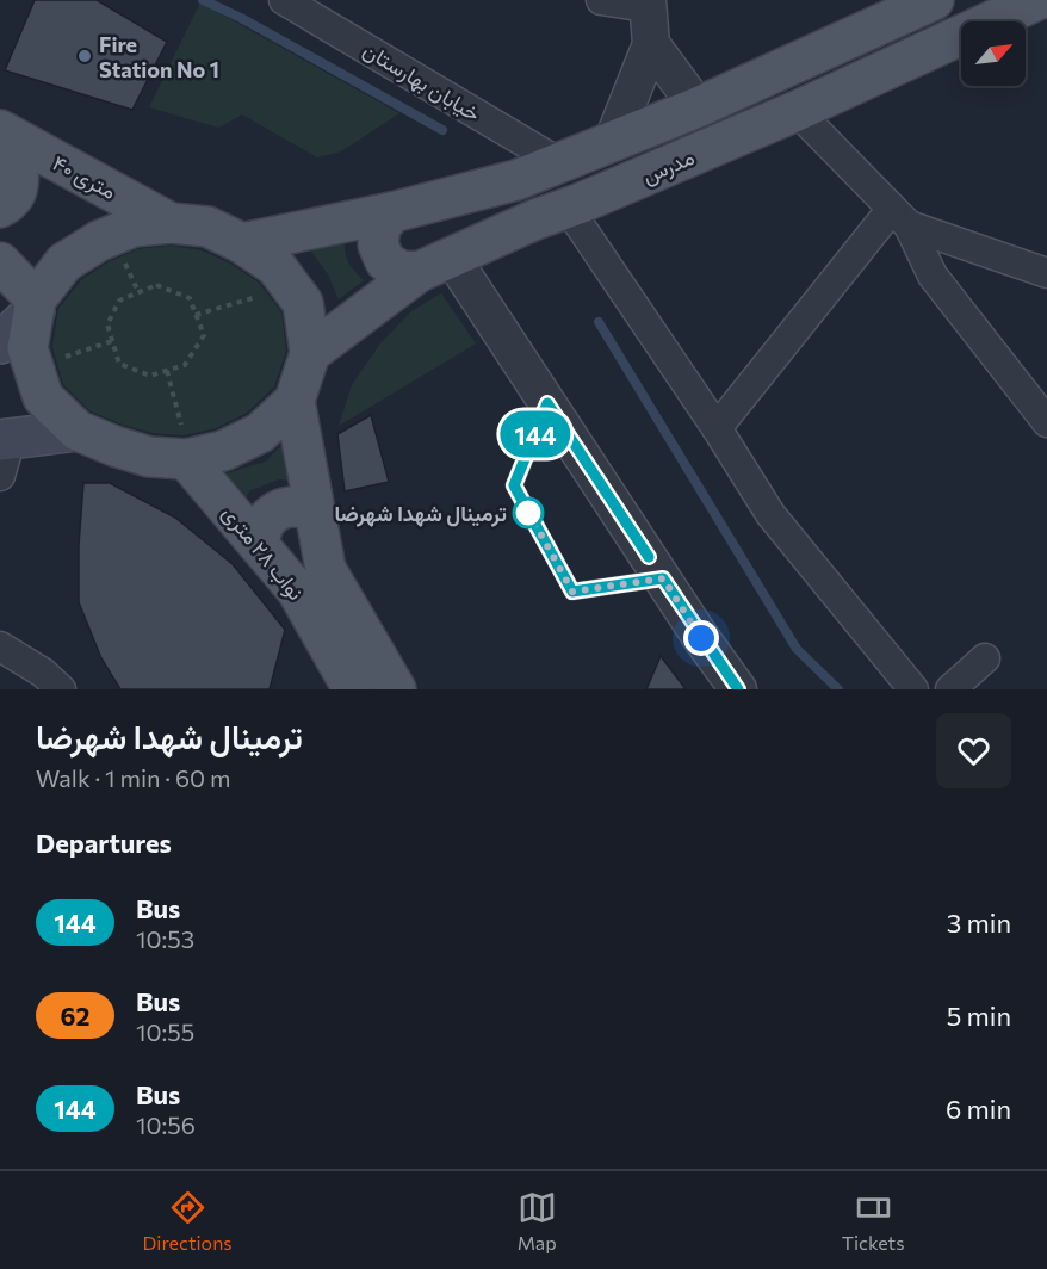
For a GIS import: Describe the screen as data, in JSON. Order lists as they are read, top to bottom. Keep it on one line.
{"streets":{"main road":["مدرس","۴۰ متری","نواب ۲۸ متری"],"street":["خیابان بهارستان"]},"crossings":[["خیابان بهارستان","مدرس"]],"places":["Fire Station No 1","ترمینال شهدا شهرضا"],"lines":["bus line 144"],"north":"top right","page":{"on_map":"144","heading":[["ترمینال شهدا شهرضا","Walk · 1 min · 60 m"],"Departures"],"list":[{"mark":"144","name":"Bus","note":"10:53","value":"3 min"},{"mark":"62","name":"Bus","note":"10:55","value":"5 min"},{"mark":"144","name":"Bus","note":"10:56","value":"6 min"}],"tabs":["Directions","Map","Tickets"]}}
